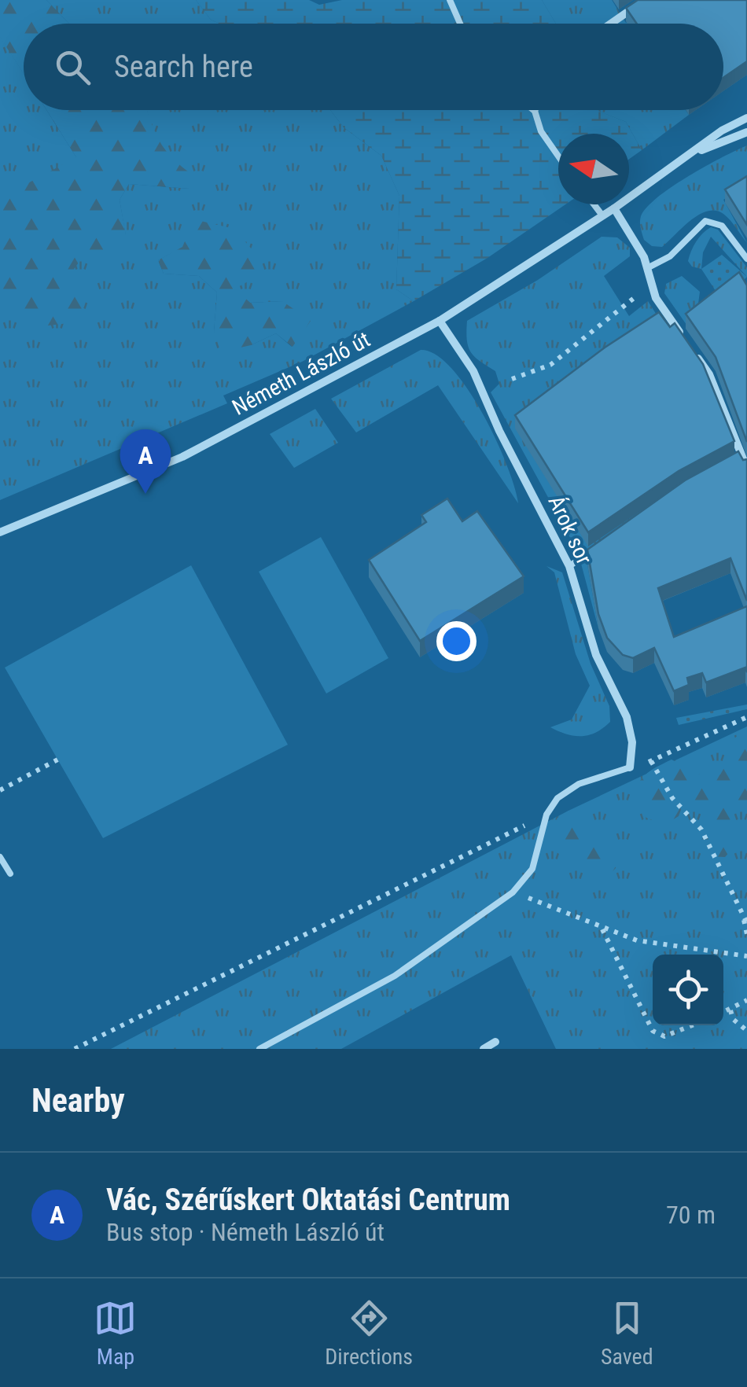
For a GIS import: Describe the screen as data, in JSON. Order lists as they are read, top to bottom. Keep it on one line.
{"streets":{"street":["Németh László út","Árok sor"]},"crossings":[["Németh László út","Árok sor"]],"north":"left","page":{"search":"Search here","pins":"A","heading":"Nearby","list":[{"mark":"A","name":"Vác, Szérűskert Oktatási Centrum","note":"Bus stop · Németh László út","value":"70 m"}],"nav":["Map","Directions","Saved"]}}
